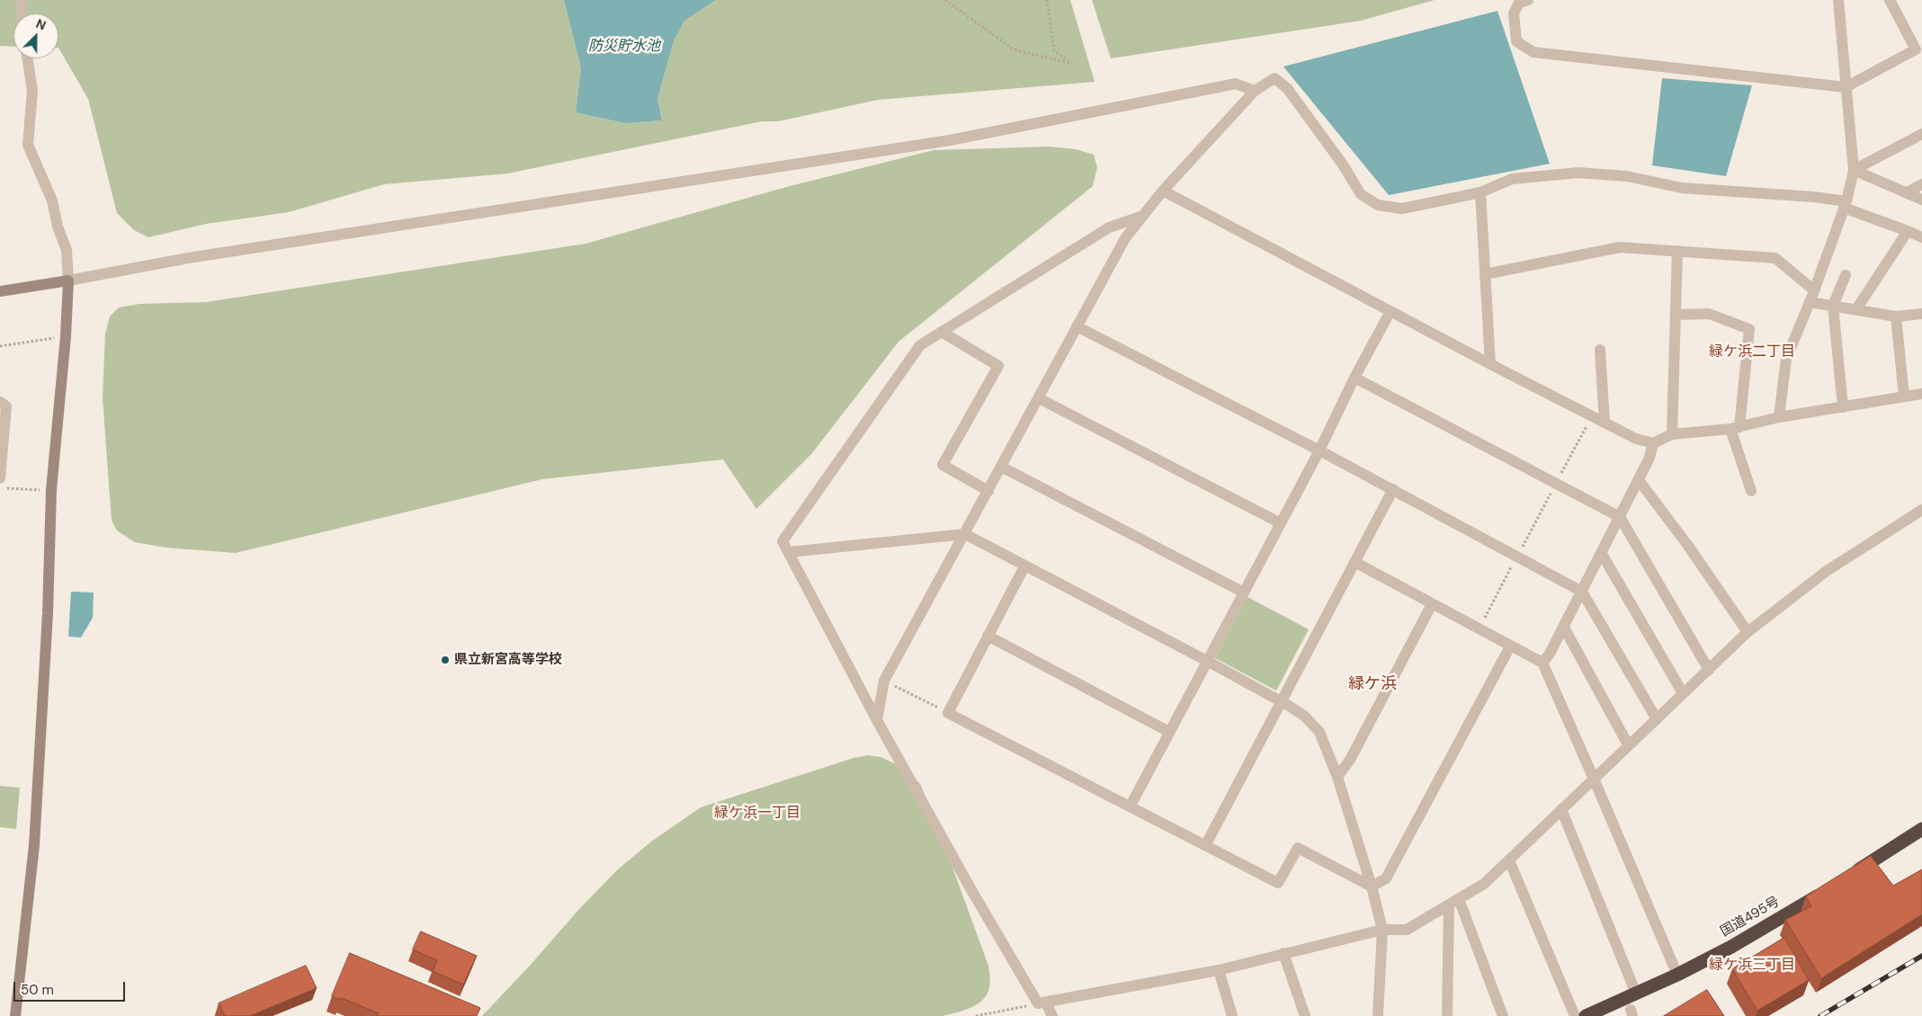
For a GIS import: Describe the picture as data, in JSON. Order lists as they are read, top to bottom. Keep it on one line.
{"streets":{"highway":["国道495号"]},"districts":["緑ケ浜二丁目","緑ケ浜","緑ケ浜一丁目","緑ケ浜三丁目"],"water":["防災貯水池"],"places":["県立新宮高等学校"],"scale_bar":"50 m","north":"top right"}
